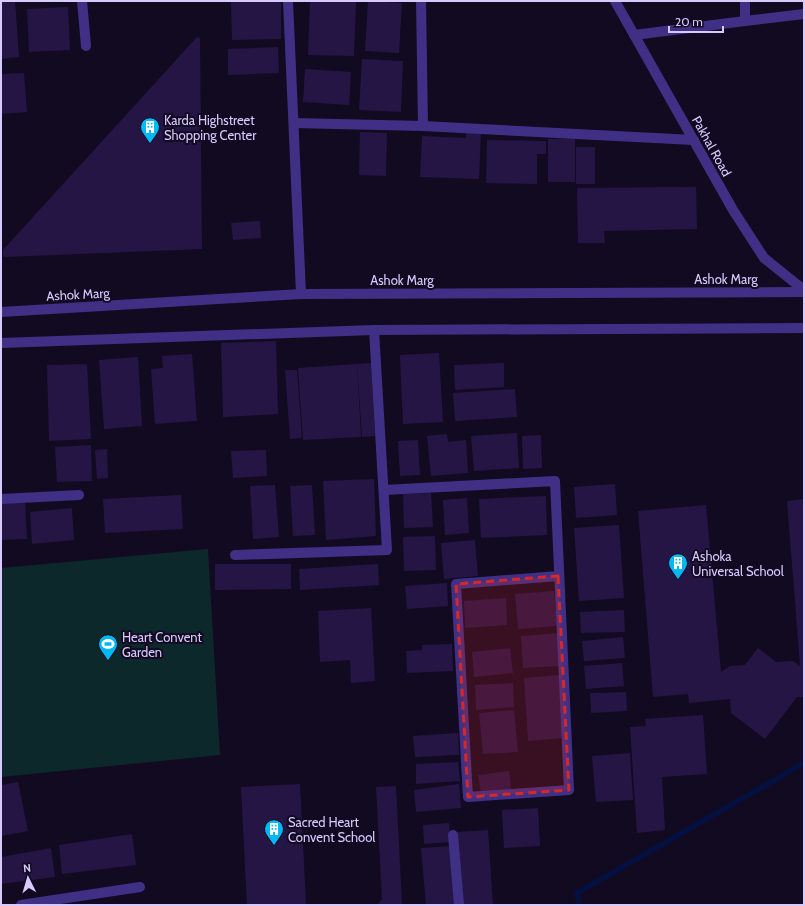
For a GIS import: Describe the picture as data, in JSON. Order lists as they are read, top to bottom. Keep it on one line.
{"streets":{"street":["Pakhal Road","Ashok Marg"]},"crossings":[["Pakhal Road","Ashok Marg"]],"places":{"building":["Karda Highstreet Shopping Center","Ashoka Universal School","Sacred Heart Convent School"],"sports":["Heart Convent Garden"]},"scale_bar":"20 m","north":"top"}
